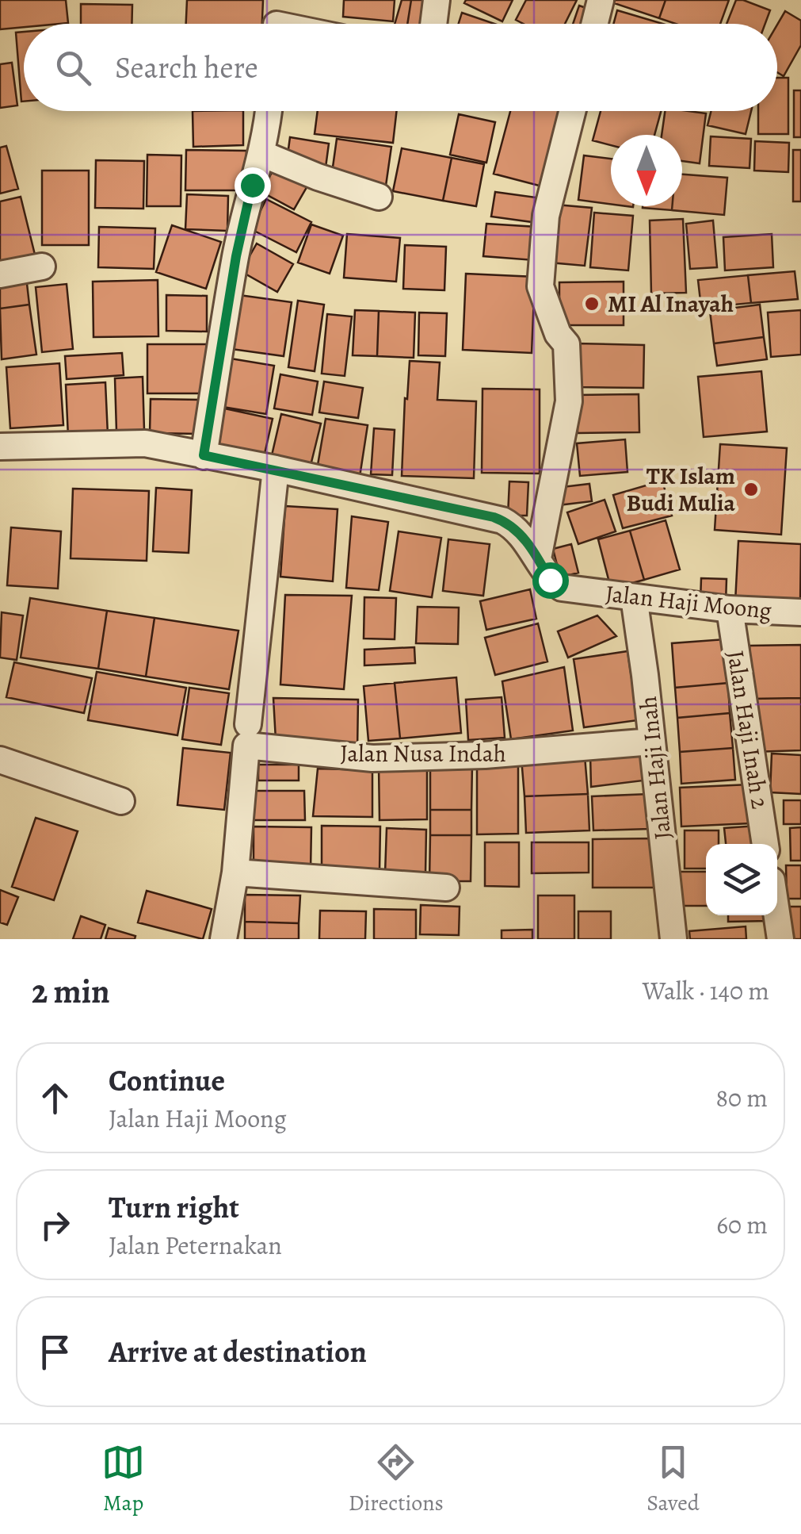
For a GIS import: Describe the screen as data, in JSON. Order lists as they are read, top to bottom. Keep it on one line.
{"streets":{"street":["Jalan Haji Moong","Jalan Haji Inah 2","Jalan Nusa Indah","Jalan Haji Inah"]},"crossings":[["Jalan Haji Moong","Jalan Haji Inah 2"],["Jalan Haji Moong","Jalan Haji Inah"],["Jalan Nusa Indah","Jalan Haji Inah"]],"places":["MI Al Inayah","TK Islam Budi Mulia"],"north":"bottom","page":{"search":"Search here","heading":["2 min","Walk · 140 m"],"list":[["Continue","Jalan Haji Moong","80 m"],["Turn right","Jalan Peternakan","60 m"],"Arrive at destination"],"nav":["Map","Directions","Saved"]}}
